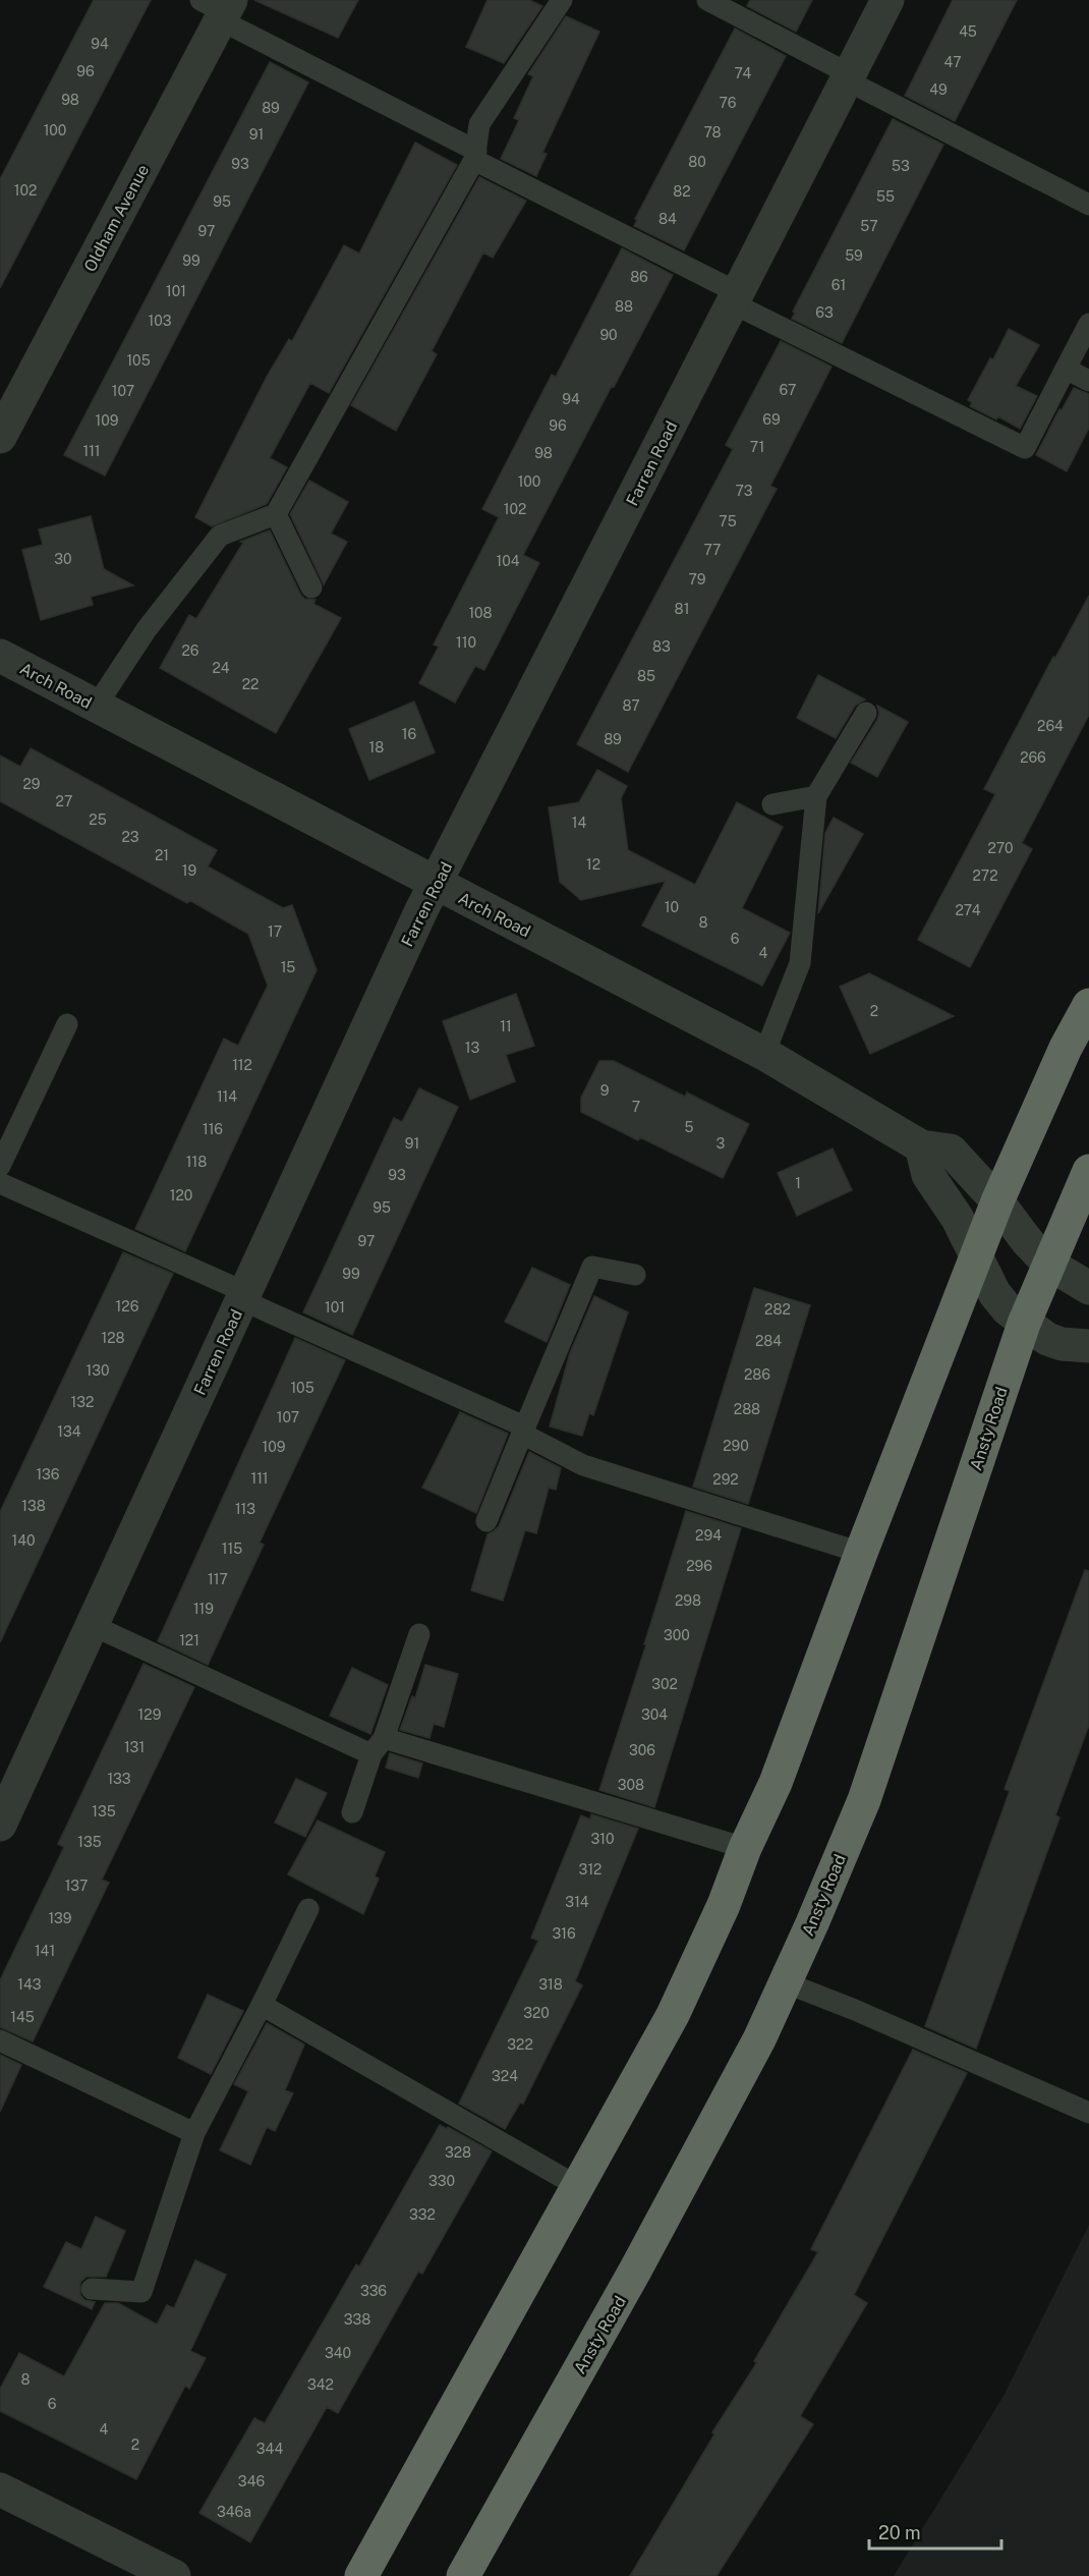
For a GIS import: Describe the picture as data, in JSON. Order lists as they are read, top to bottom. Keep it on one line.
{"streets":{"highway":["Ansty Road"],"street":["Oldham Avenue","Farren Road","Arch Road"]},"crossings":[["Farren Road","Arch Road"]],"house_numbers":["45","94","47","96","74","49","98","76","89","100","78","91","80","93","53","102","82","55","95","84","57","97","59","99","86","61","101","88","63","103","90","105","67","107","94","69","109","96","71","111","98","100","73","102","75","77","30","104","79","81","108","110","83","26","24","85","22","87","264","16","89","18","266","29","27","25","14","23","270","21","12","19","272","10","274","8","17","6","4","15","2","11","13","112","9","114","7","5","116","91","3","118","93","1","120","95","97","99","126","101","282","128","284","130","286","105","132","288","107","134","290","109","136","111","292","138","113","294","140","115","296","117","298","119","300","121","302","129","304","131","306","133","308","135","310","135","312","137","314","139","316","141","143","318","320","145","322","324","328","330","332","336","338","340","8","342","6","4","2","344","346","346a"],"scale_bar":"20 m"}
